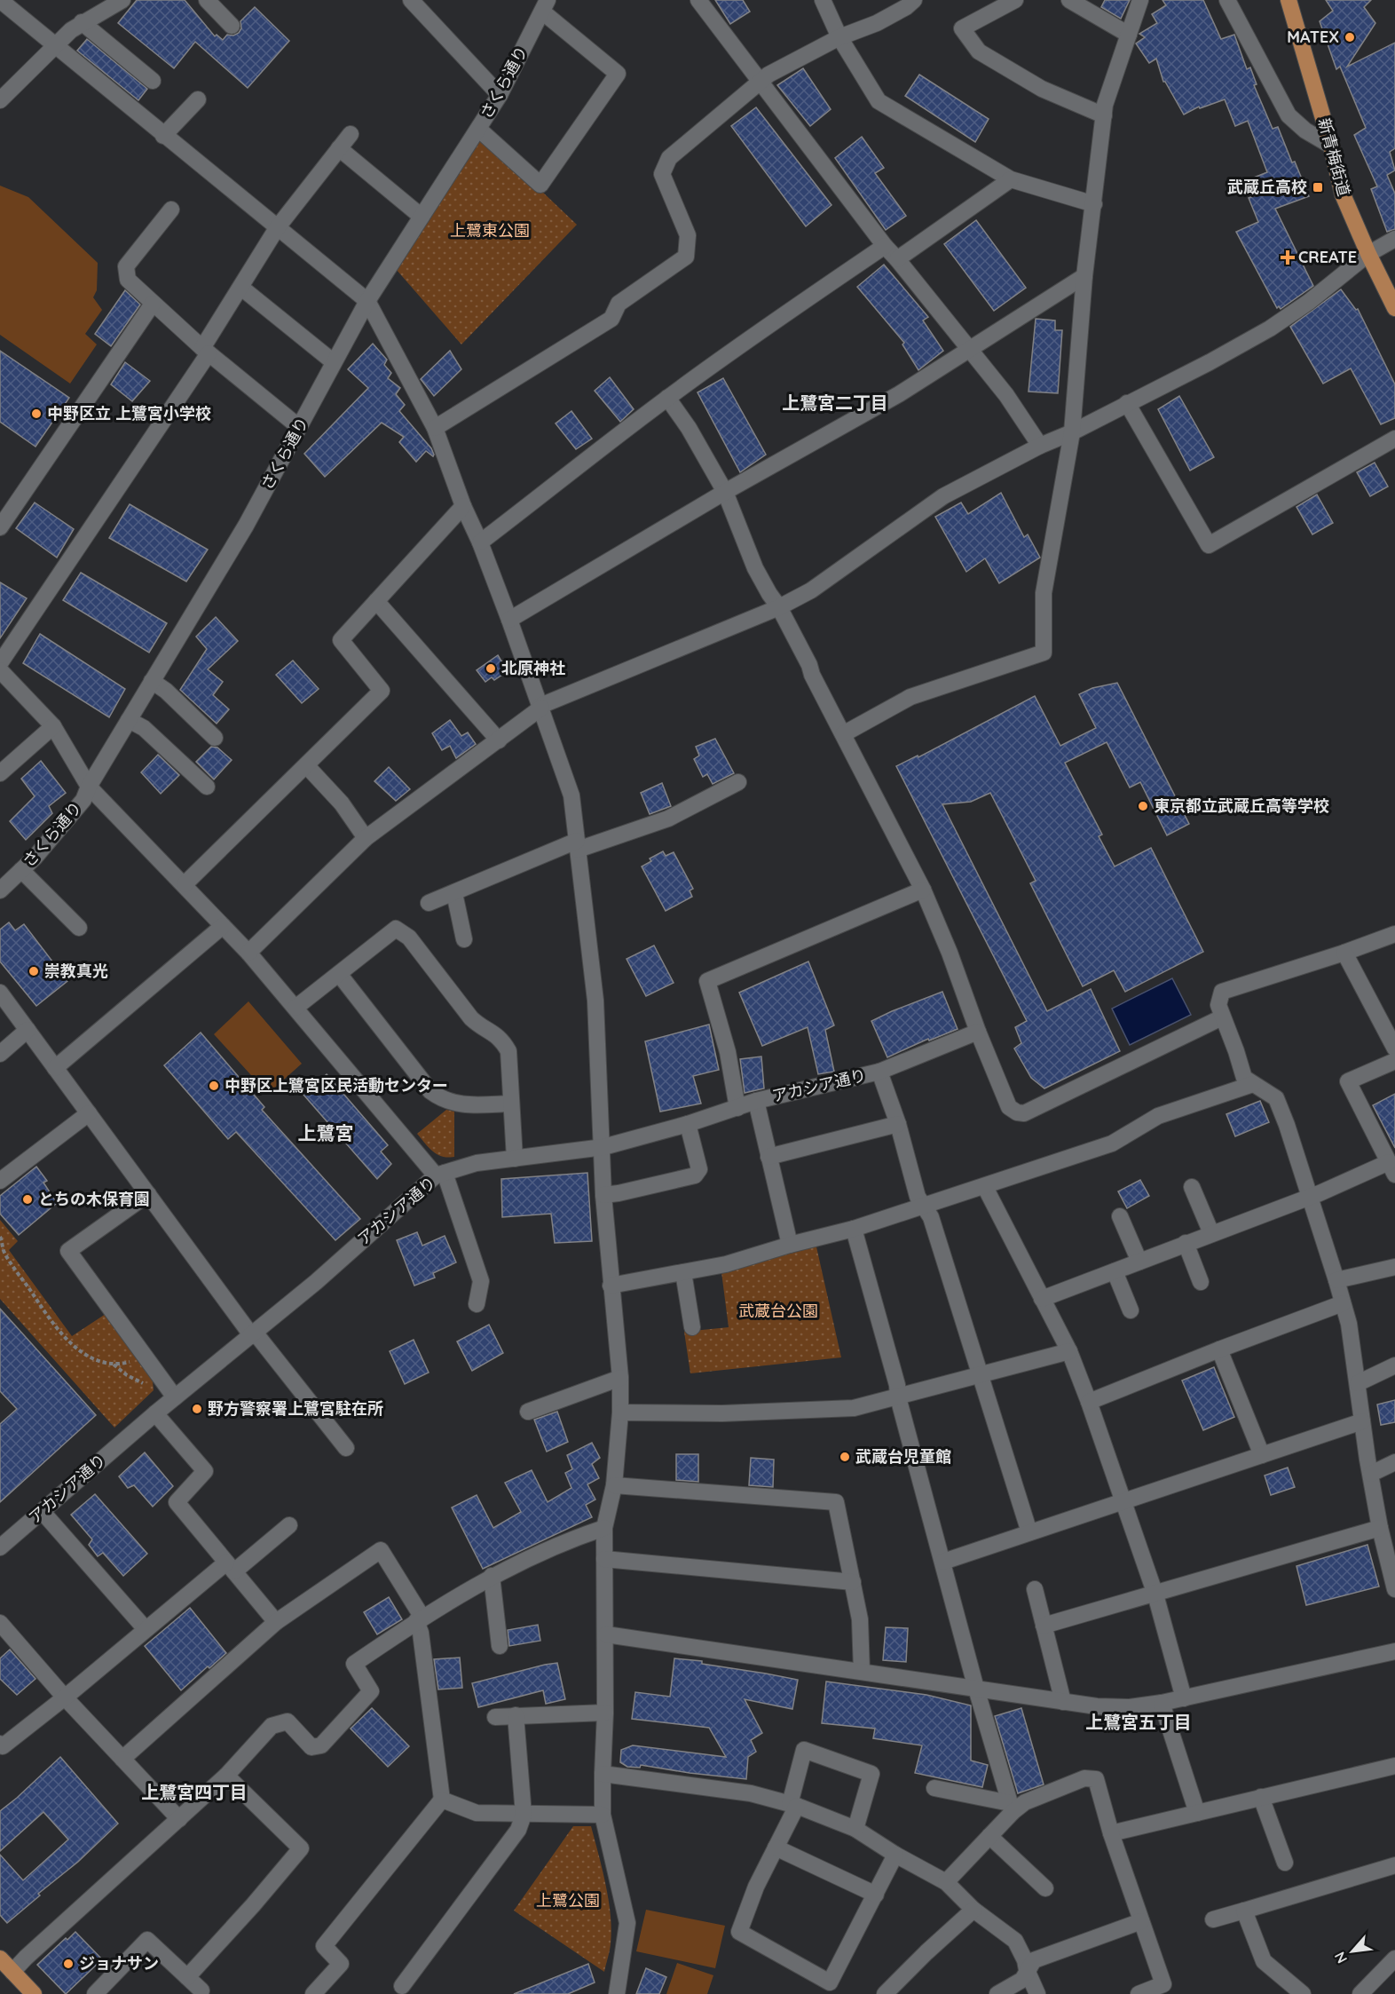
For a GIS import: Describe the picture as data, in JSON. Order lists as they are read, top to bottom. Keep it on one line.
{"streets":{"main road":["新青梅街道"],"street":["さくら通り","アカシア通り"]},"districts":["上鷺宮二丁目","上鷺宮","上鷺宮五丁目","上鷺宮四丁目"],"parks":["上鷺東公園","武蔵台公園","上鷺公園"],"places":{"other":["MATEX","中野区立 上鷺宮小学校","北原神社","東京都立武蔵丘高等学校","崇教真光","中野区上鷺宮区民活動センター","とちの木保育園","野方警察署上鷺宮駐在所","武蔵台児童館","ジョナサン"],"transit":["武蔵丘高校"],"health":["CREATE"]},"north":"bottom left"}
